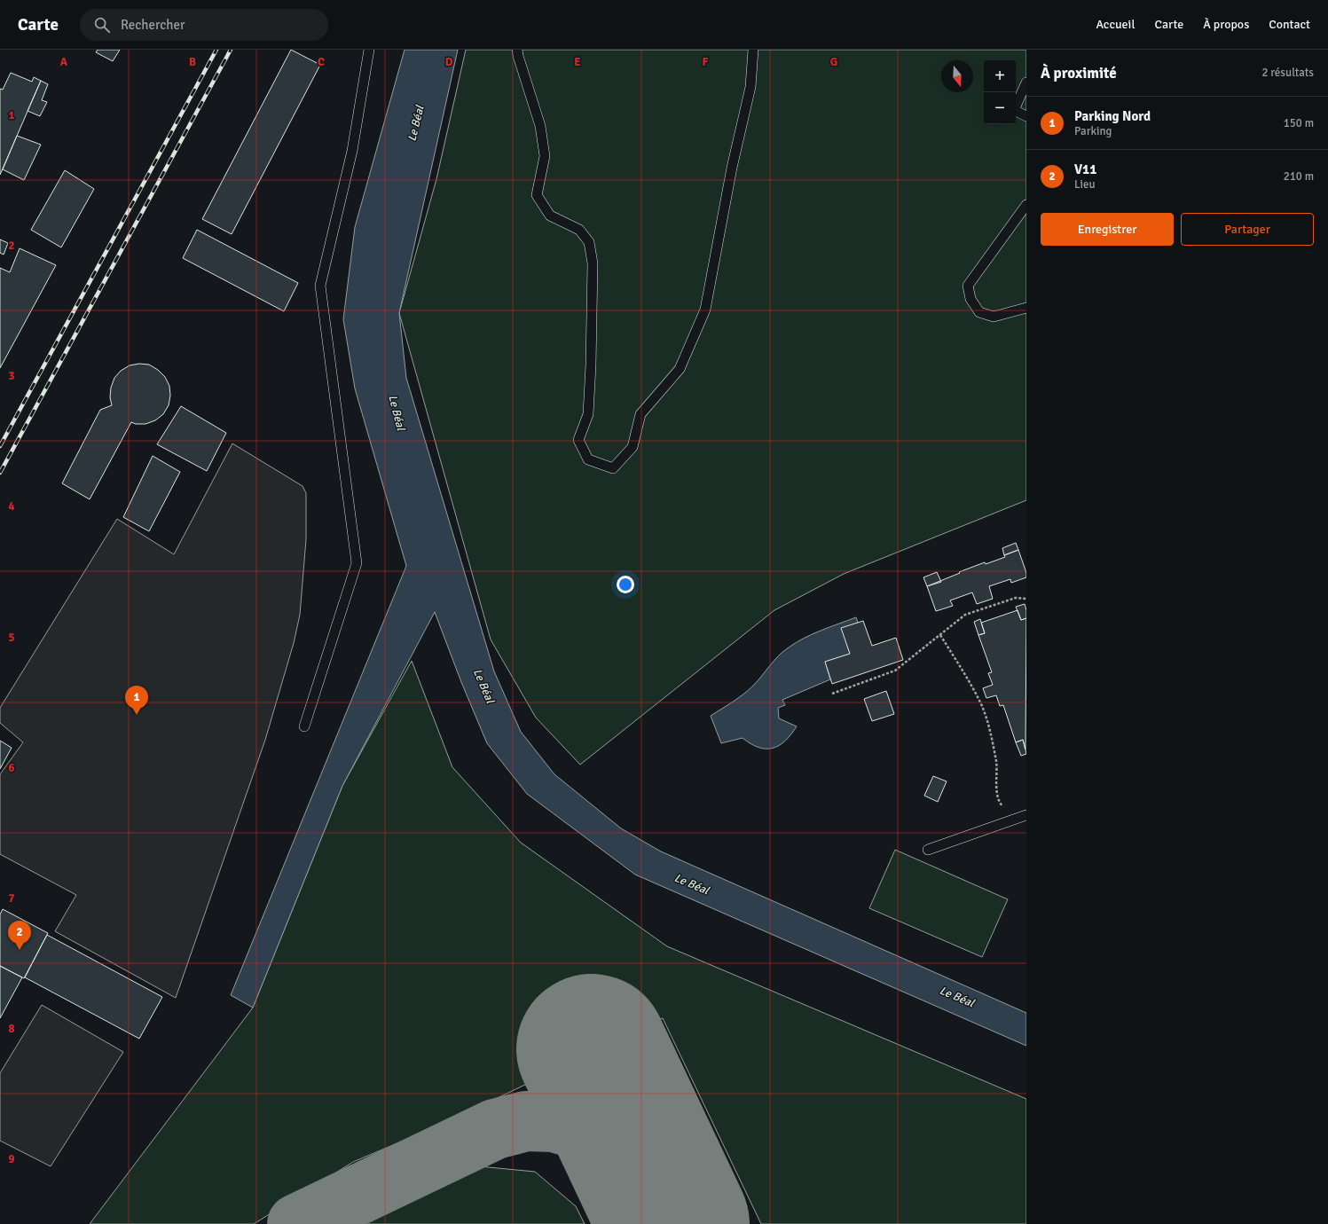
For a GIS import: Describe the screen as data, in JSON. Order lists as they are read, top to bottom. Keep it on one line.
{"water":["Le Béal"],"north":"bottom","page":{"header":"Carte","search":"Rechercher","nav":["Accueil","Carte","À propos","Contact"],"heading":["À proximité","2 résultats"],"map_buttons":["+","−"],"list":[{"mark":"1","name":"Parking Nord","note":"Parking","value":"150 m"},{"mark":"2","name":"V11","note":"Lieu","value":"210 m"}],"buttons":["Enregistrer","Partager"],"pins":["1","2"]},"grid":{"columns":["A","B","C","D","E","F","G"],"rows":["1","2","3","4","5","6","7","8","9"]}}
